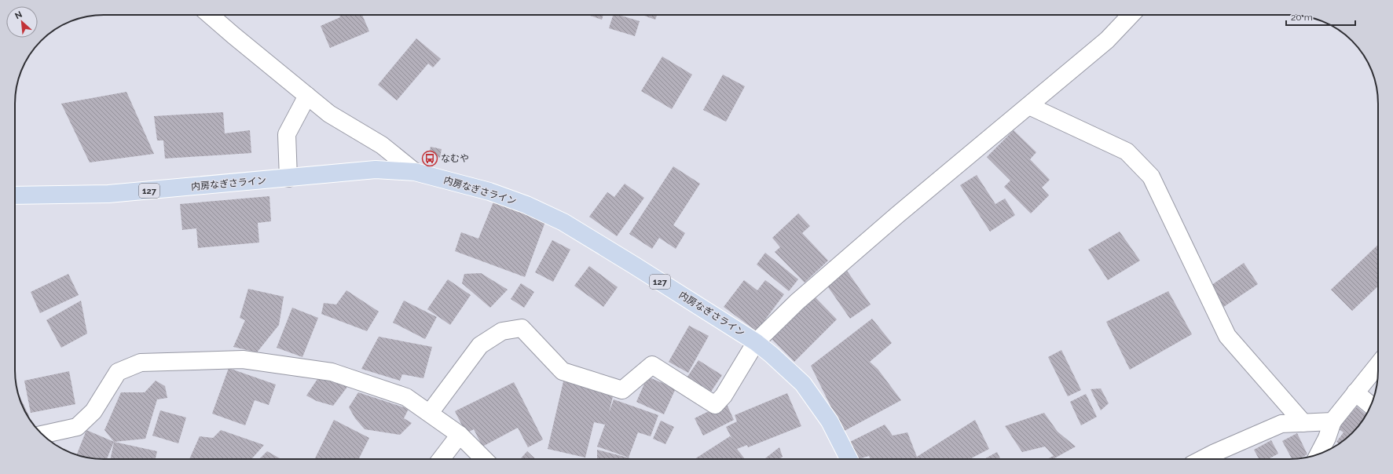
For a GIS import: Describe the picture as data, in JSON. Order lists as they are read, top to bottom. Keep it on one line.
{"streets":{"highway":["内房なぎさライン","127"]},"places":{"bus stop":["なむや"]},"scale_bar":"20 m","north":"top left"}
